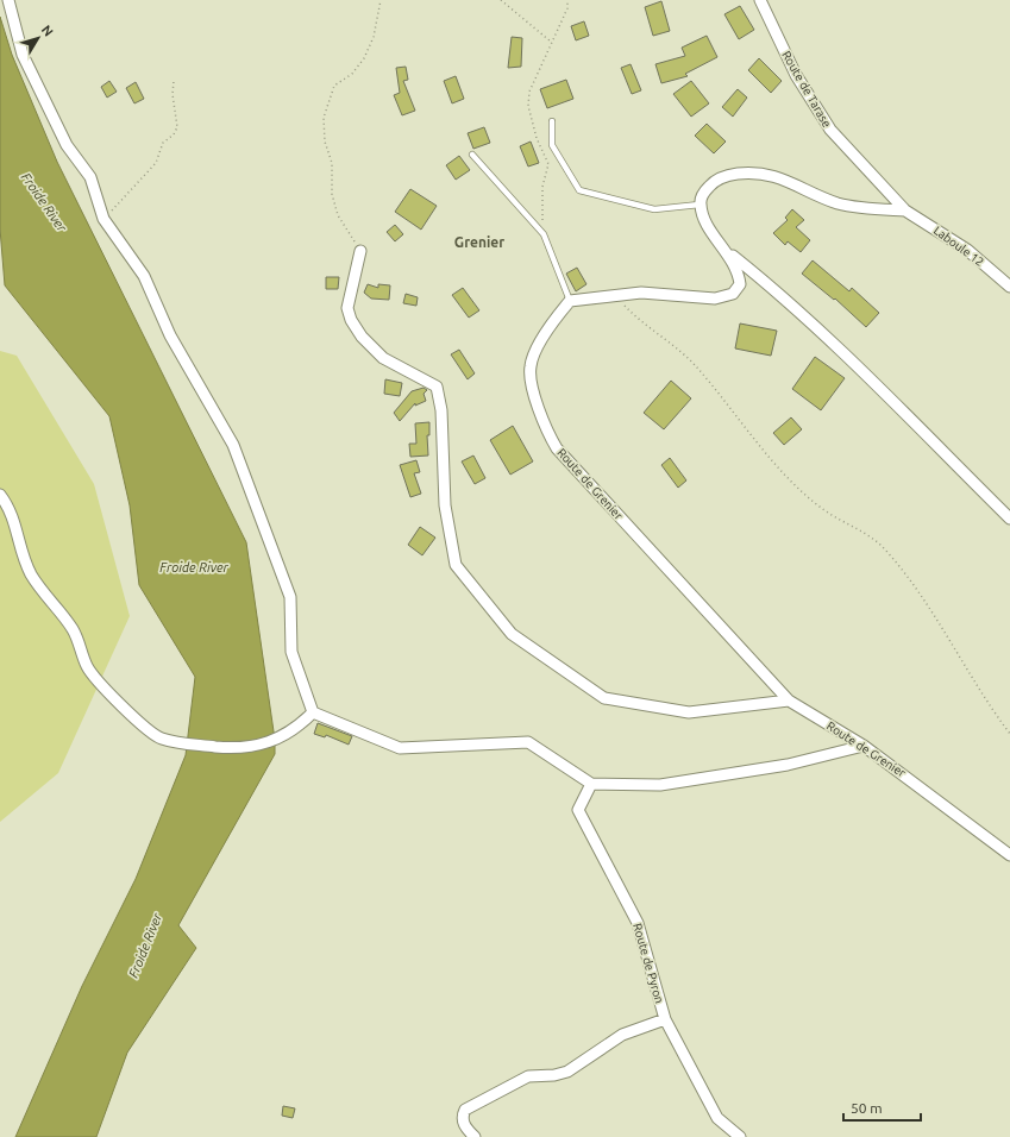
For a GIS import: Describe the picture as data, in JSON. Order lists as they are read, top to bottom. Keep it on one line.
{"streets":{"street":["Route de Tarase","Laboule 12","Route de Grenier","Route de Pyron"]},"crossings":[["Route de Tarase","Laboule 12"]],"districts":["Grenier"],"water":["Froide River"],"scale_bar":"50 m","north":"top right"}
